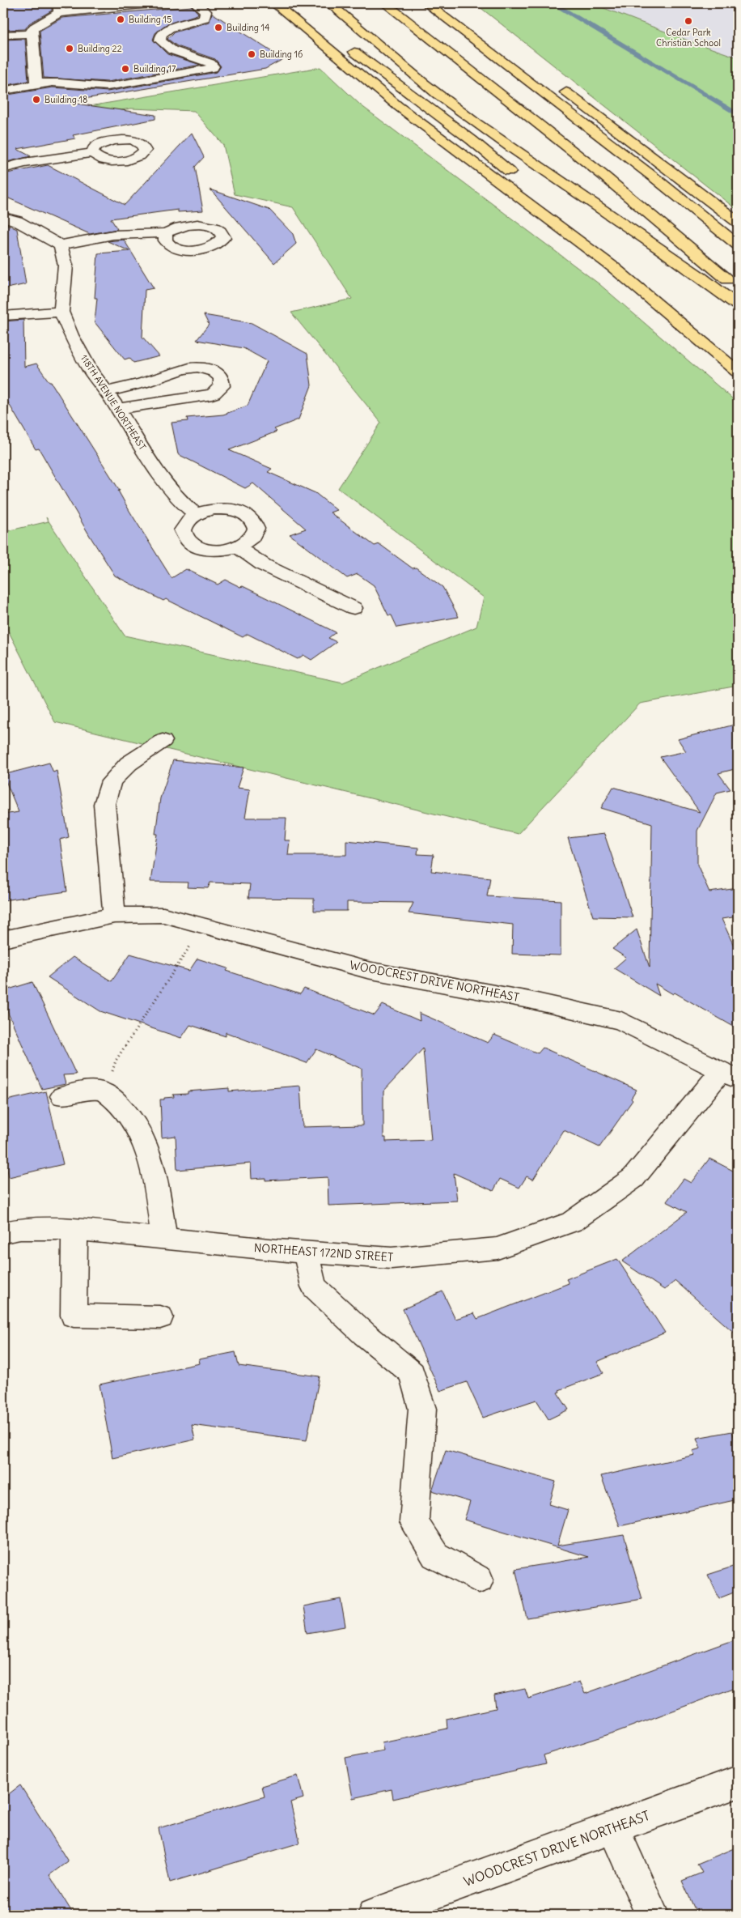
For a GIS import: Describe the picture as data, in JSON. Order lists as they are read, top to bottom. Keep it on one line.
{"streets":{"street":["118TH AVENUE NORTHEAST","WOODCREST DRIVE NORTHEAST","NORTHEAST 172ND STREET"]},"crossings":[["WOODCREST DRIVE NORTHEAST","NORTHEAST 172ND STREET"]],"places":["Building 15","Cedar Park Christian School","Building 14","Building 22","Building 16","Building 17","Building 18"]}
